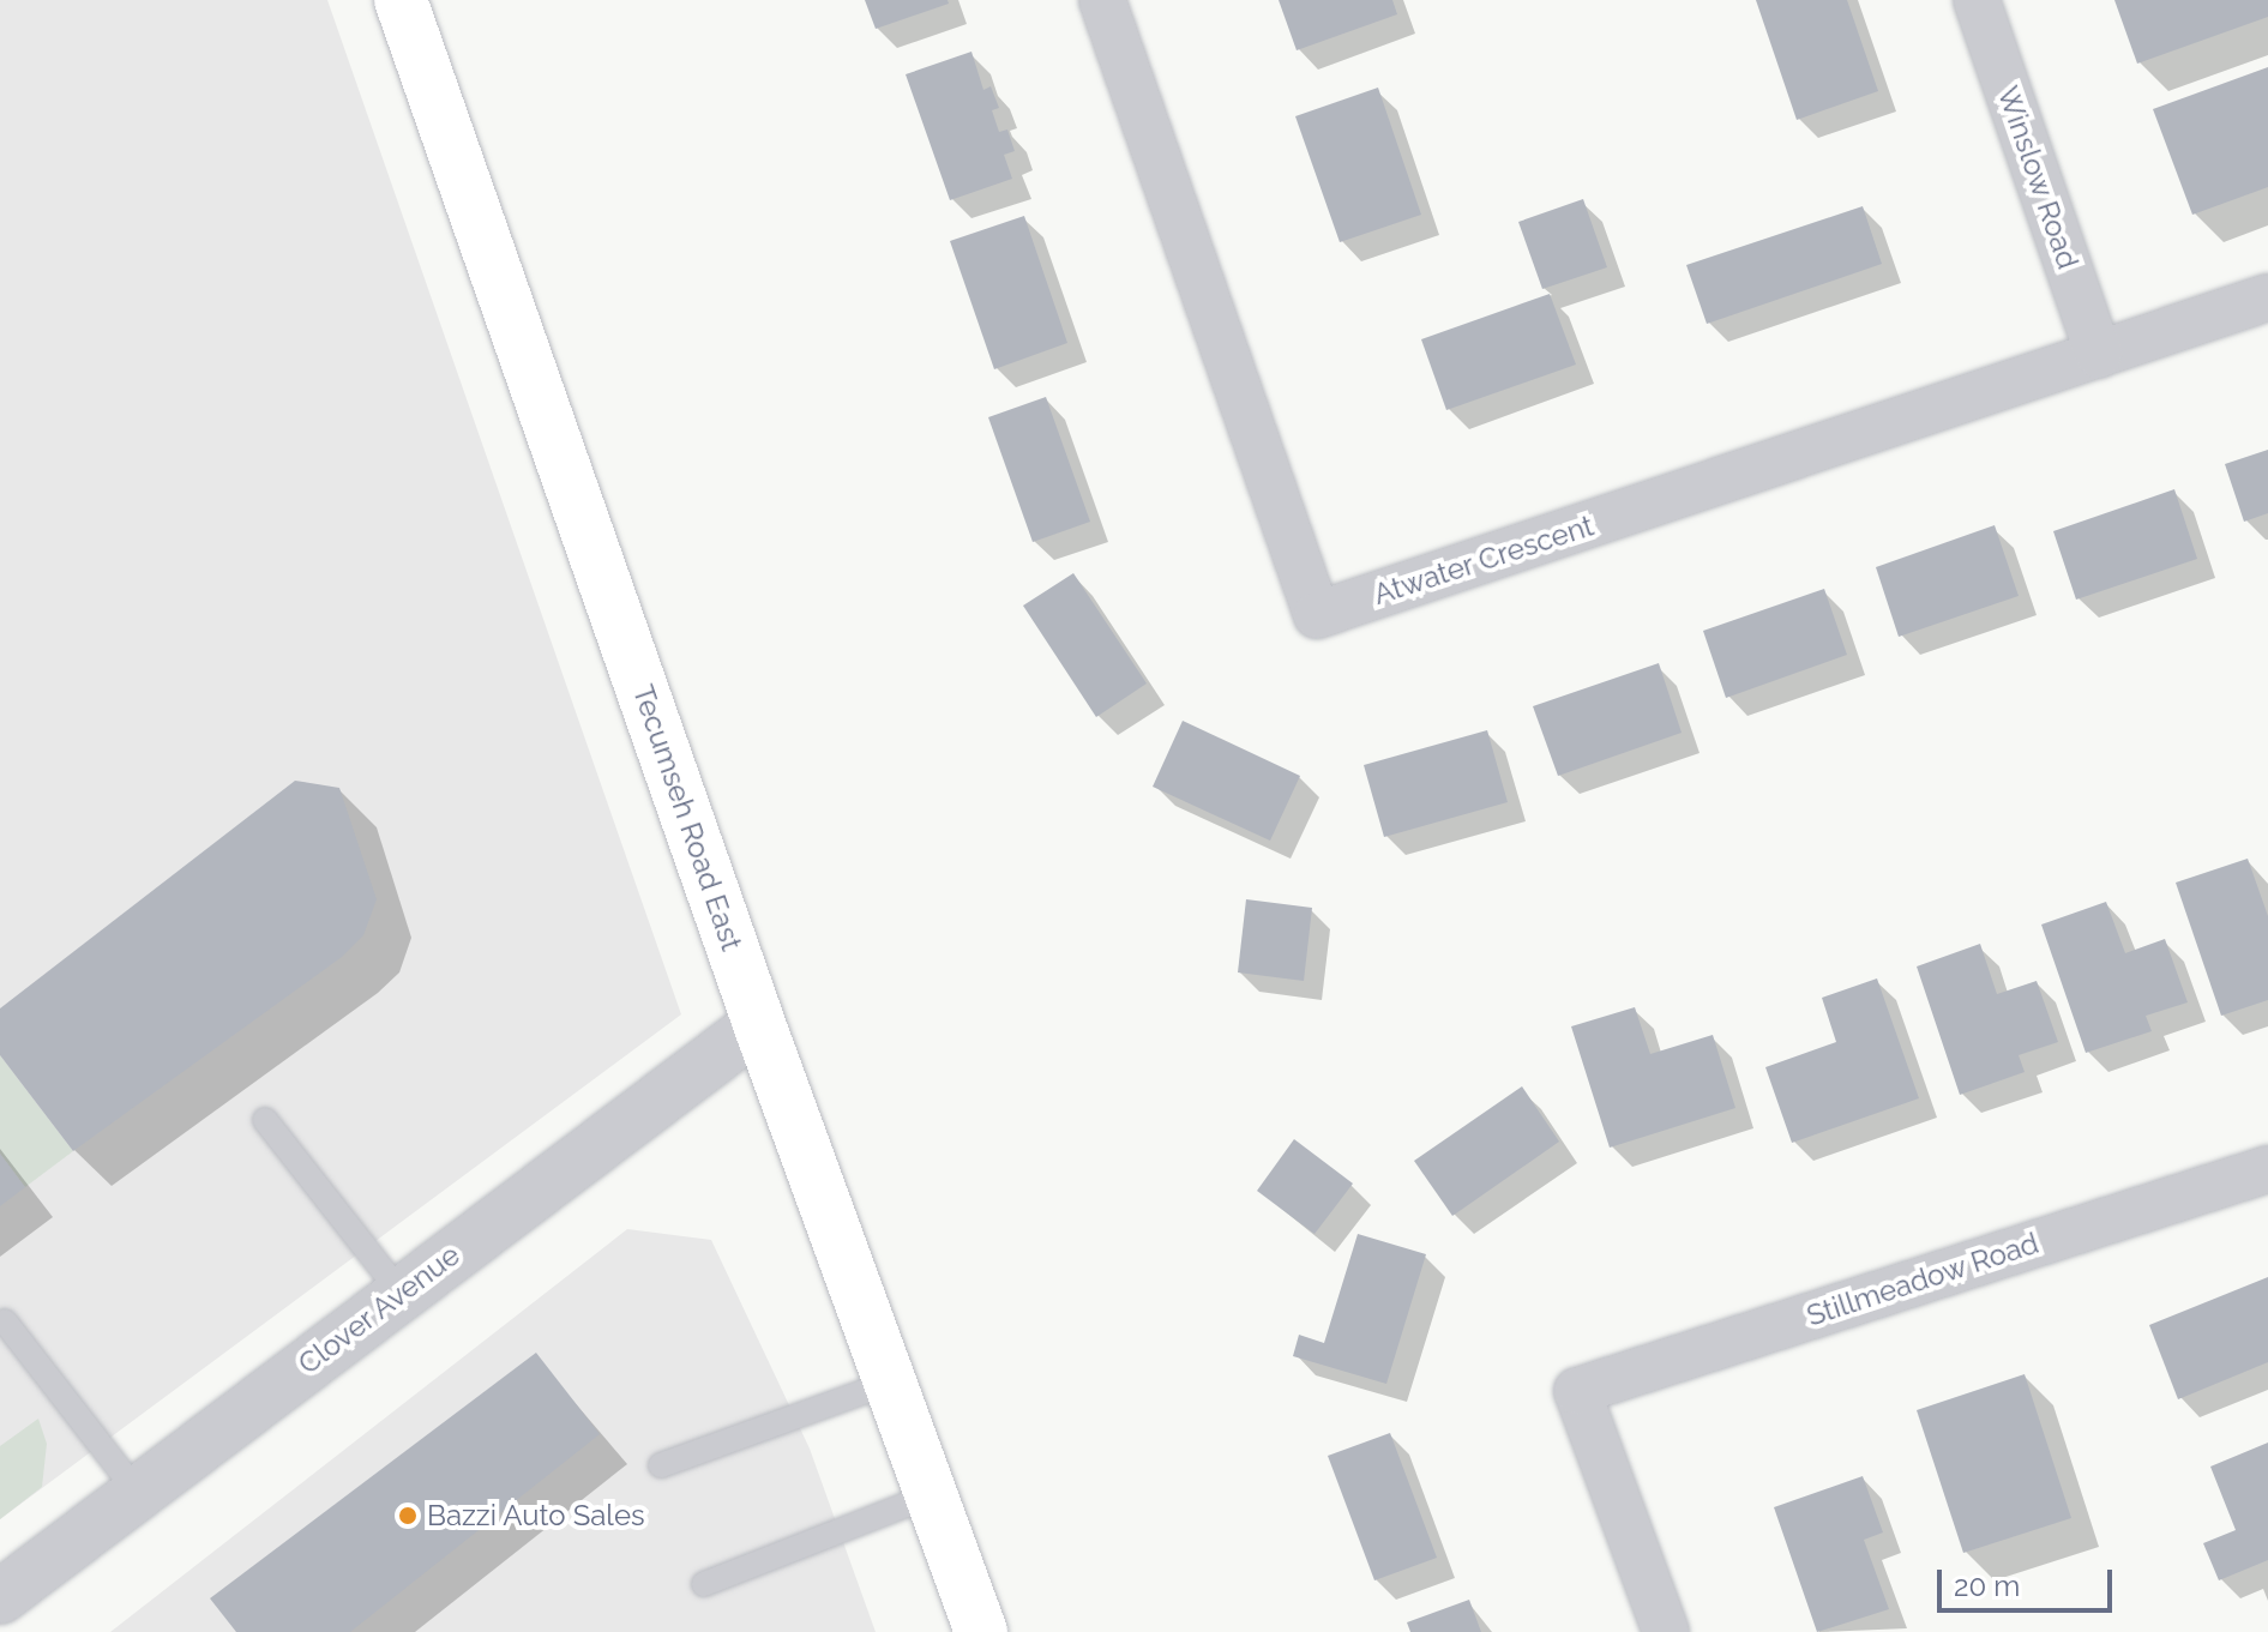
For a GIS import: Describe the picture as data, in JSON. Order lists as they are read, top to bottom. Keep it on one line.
{"streets":{"main road":["Tecumseh Road East"],"street":["Winslow Road","Atwater Crescent","Stillmeadow Road","Clover Avenue"]},"crossings":[["Winslow Road","Atwater Crescent"],["Tecumseh Road East","Clover Avenue"]],"places":["Bazzi Auto Sales"],"scale_bar":"20 m"}
